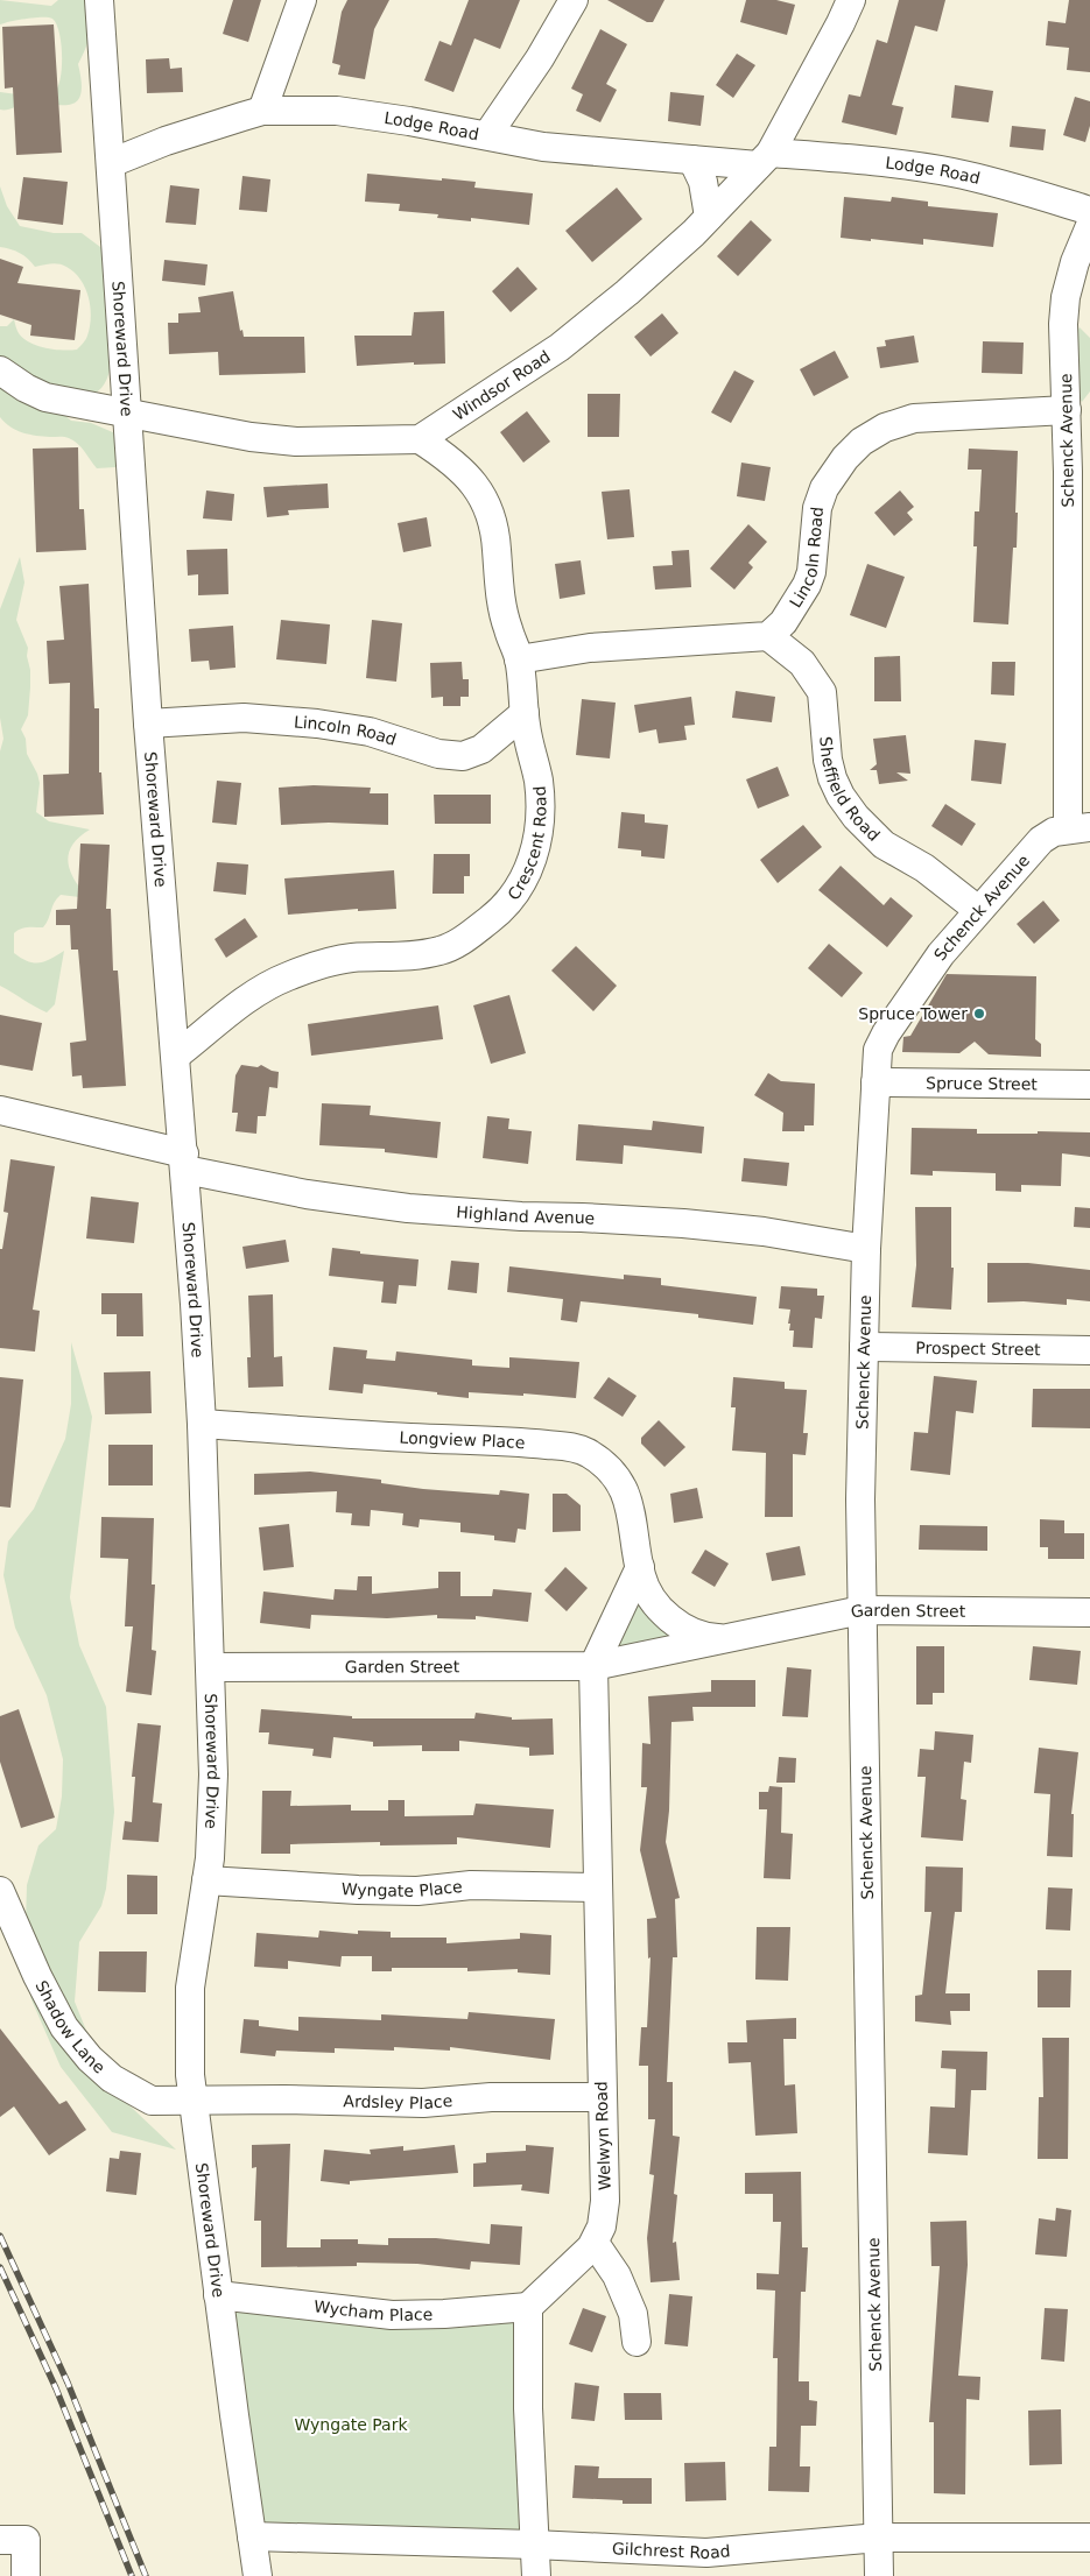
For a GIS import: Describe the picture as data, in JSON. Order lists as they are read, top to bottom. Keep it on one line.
{"streets":{"street":["Lodge Road","Shoreward Drive","Windsor Road","Schenck Avenue","Lincoln Road","Sheffield Road","Crescent Road","Spruce Street","Highland Avenue","Prospect Street","Longview Place","Garden Street","Wyngate Place","Shadow Lane","Ardsley Place","Welwyn Road","Wycham Place","Gilchrest Road"]},"crossings":[["Lodge Road","Shoreward Drive"],["Lodge Road","Windsor Road"],["Shoreward Drive","Lincoln Road"],["Shoreward Drive","Crescent Road"],["Shoreward Drive","Highland Avenue"],["Shoreward Drive","Longview Place"],["Shoreward Drive","Garden Street"],["Shoreward Drive","Wyngate Place"],["Shoreward Drive","Shadow Lane"],["Shoreward Drive","Ardsley Place"],["Shoreward Drive","Wycham Place"],["Shoreward Drive","Gilchrest Road"],["Windsor Road","Crescent Road"],["Schenck Avenue","Lincoln Road"],["Schenck Avenue","Sheffield Road"],["Schenck Avenue","Spruce Street"],["Schenck Avenue","Highland Avenue"],["Schenck Avenue","Prospect Street"],["Schenck Avenue","Garden Street"],["Schenck Avenue","Gilchrest Road"],["Lincoln Road","Sheffield Road"],["Lincoln Road","Crescent Road"],["Longview Place","Garden Street"],["Garden Street","Welwyn Road"],["Wyngate Place","Welwyn Road"],["Shadow Lane","Ardsley Place"],["Ardsley Place","Welwyn Road"],["Welwyn Road","Wycham Place"]],"parks":["Wyngate Park"],"places":["Spruce Tower"]}
